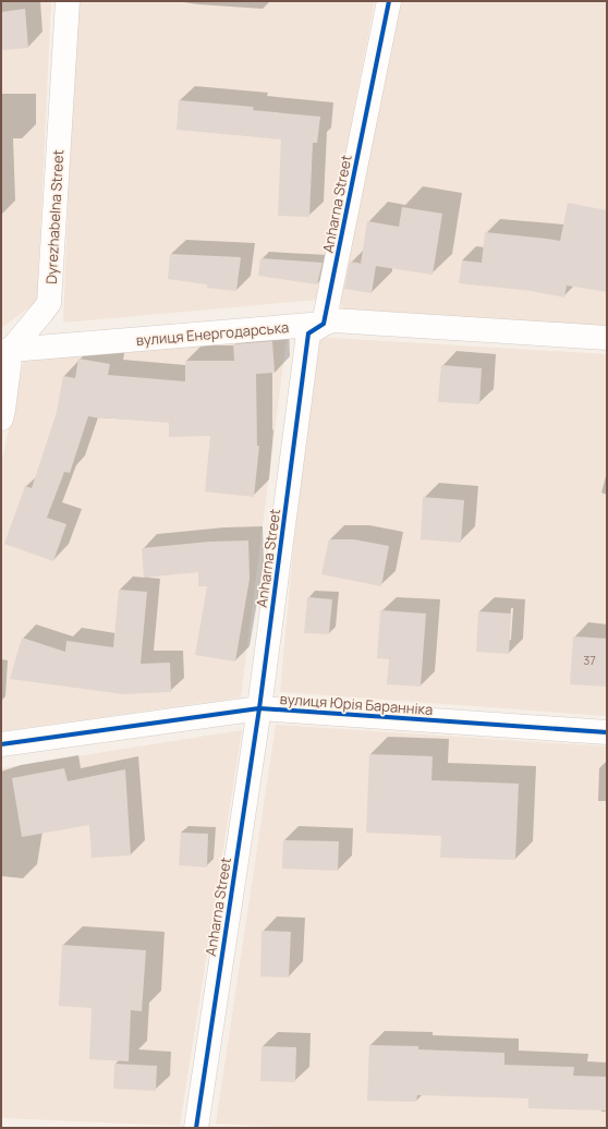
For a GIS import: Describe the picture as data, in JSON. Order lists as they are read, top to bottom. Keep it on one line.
{"streets":{"street":["Anharna Street","Dyrezhabelna Street","вулиця Енергодарська","вулиця Юрія Баранніка"]},"crossings":[["Anharna Street","вулиця Енергодарська"],["Anharna Street","вулиця Юрія Баранніка"],["Dyrezhabelna Street","вулиця Енергодарська"]],"house_numbers":["37"]}
